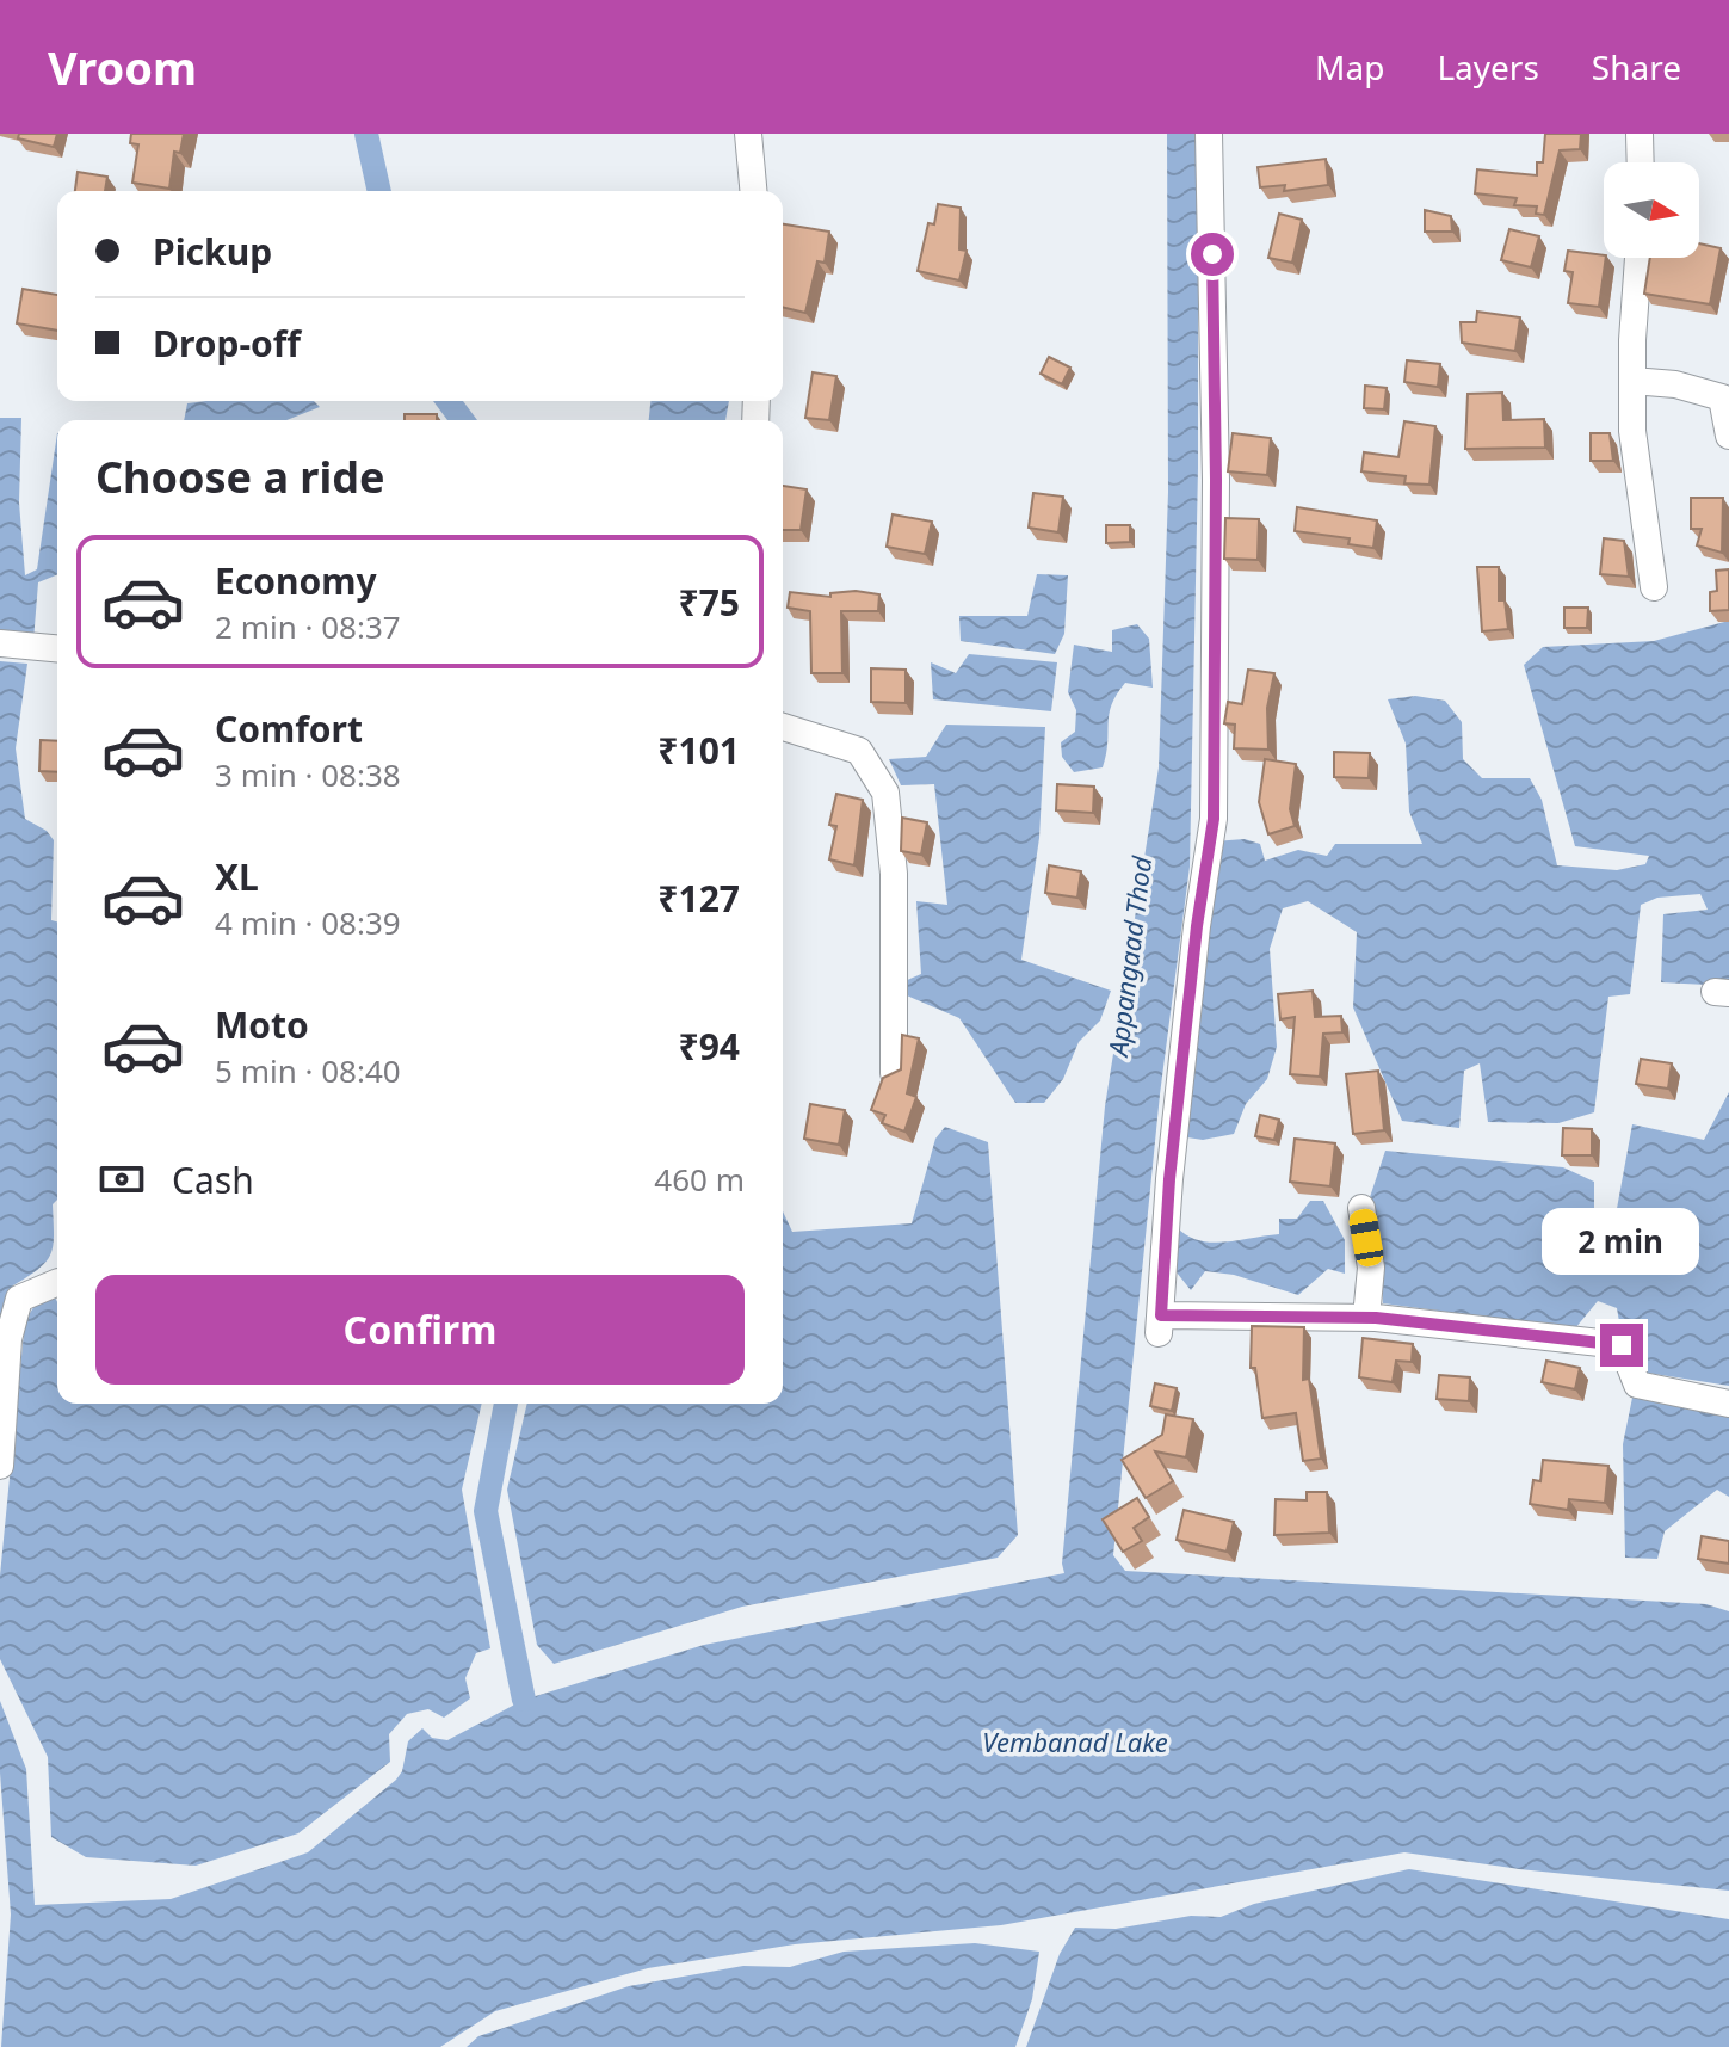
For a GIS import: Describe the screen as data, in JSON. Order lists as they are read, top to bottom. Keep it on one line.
{"water":["Appangaad Thod","Vembanad Lake"],"north":"right","page":{"header":"Vroom","nav":["Map","Layers","Share"],"banner":["Pickup","Drop-off"],"heading":"Choose a ride","list":[{"name":"Economy","note":"2 min · 08:37","value":"₹75"},{"name":"Comfort","note":"3 min · 08:38","value":"₹101"},{"name":"XL","note":"4 min · 08:39","value":"₹127"},{"name":"Moto","note":"5 min · 08:40","value":"₹94"}],"pay":["Cash","460 m"],"bubble":"2 min","buttons":"Confirm"}}
